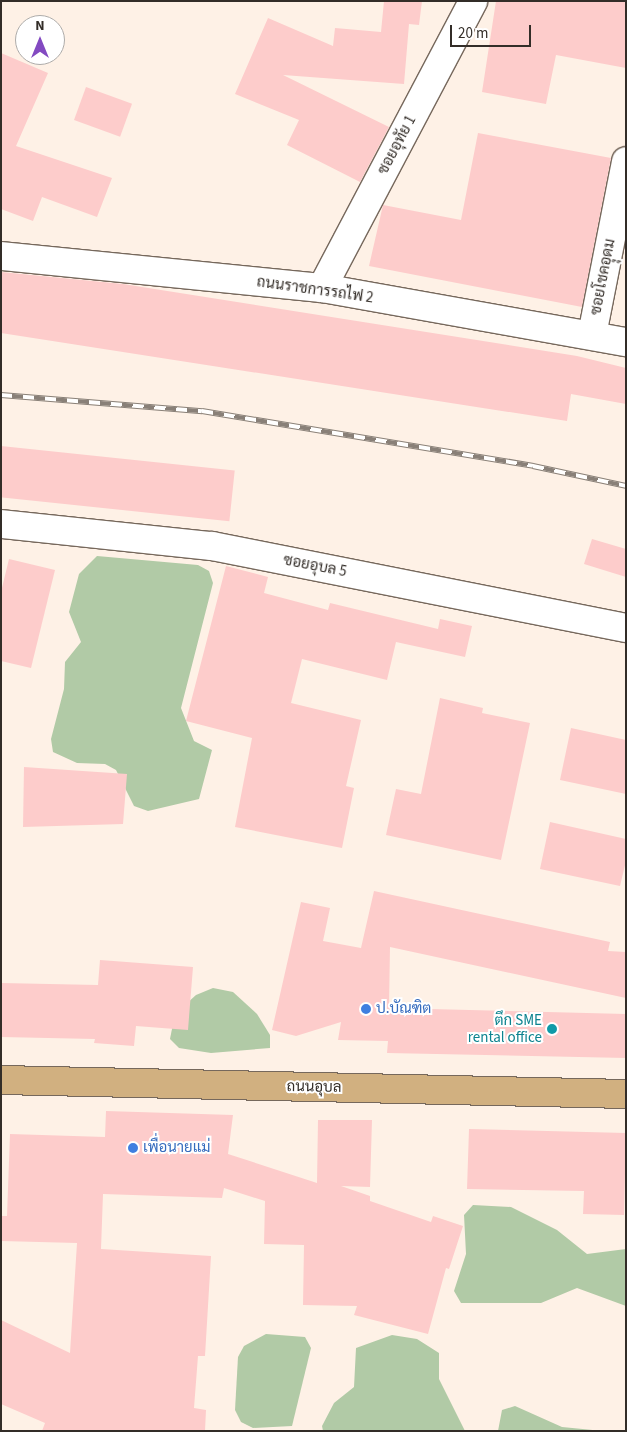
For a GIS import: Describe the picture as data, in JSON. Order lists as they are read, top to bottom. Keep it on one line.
{"streets":{"main road":["ถนนอุบล"],"street":["ซอยอุทัย 1","ซอยโชคอุุดม","ถนนราชการรถไฟ 2","ซอยอุบล 5"]},"crossings":[["ซอยอุทัย 1","ถนนราชการรถไฟ 2"],["ซอยโชคอุุดม","ถนนราชการรถไฟ 2"]],"places":["ป.บัณฑิต","ตึก SME rental office","เพื่อนายแม่"],"scale_bar":"20 m","north":"top"}
